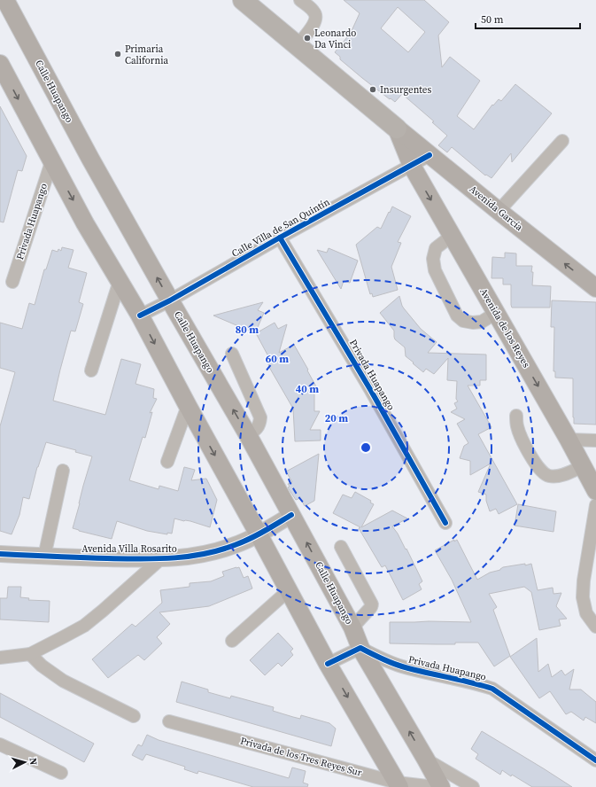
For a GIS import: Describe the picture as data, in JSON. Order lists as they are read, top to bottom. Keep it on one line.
{"streets":{"main road":["Calle Huapango","Avenida García","Avenida de los Reyes"],"street":["Privada Huapango","Calle Villa de San Quintín","Avenida Villa Rosarito","Privada de los Tres Reyes Sur"]},"crossings":[["Calle Huapango","Privada Huapango"],["Calle Huapango","Calle Villa de San Quintín"],["Calle Huapango","Avenida Villa Rosarito"],["Avenida García","Calle Villa de San Quintín"],["Avenida García","Avenida de los Reyes"],["Privada Huapango","Calle Villa de San Quintín"],["Calle Villa de San Quintín","Avenida de los Reyes"]],"one_way":["Avenida de los Reyes"],"places":["Leonardo Da Vinci","Primaria California","Insurgentes"],"scale_bar":"50 m","north":"right","rings":["80 m","60 m","40 m","20 m"]}
